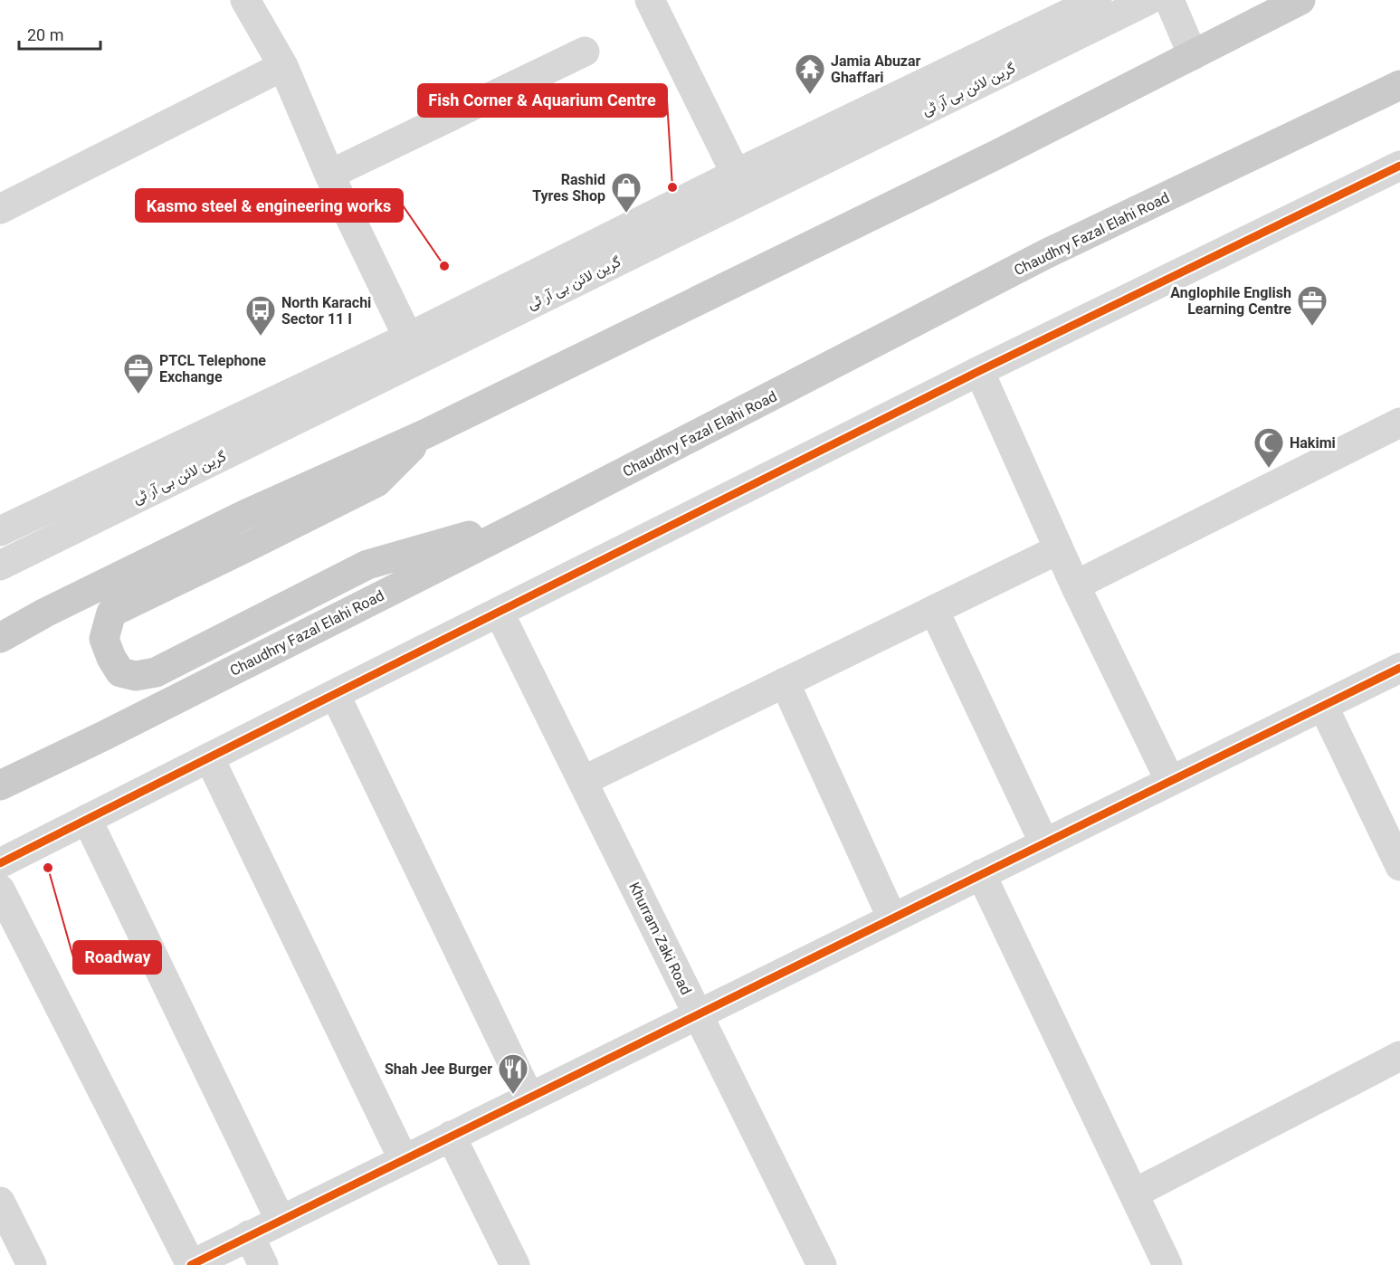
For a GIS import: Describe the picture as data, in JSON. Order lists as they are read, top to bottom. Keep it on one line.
{"streets":{"main road":["Chaudhry Fazal Elahi Road"],"street":["گرین لائن بی آر ٹی","Khurram Zaki Road"]},"places":{"temple":["Jamia Abuzar Ghaffari"],"other":["Fish Corner & Aquarium Centre","Kasmo steel & engineering works","Roadway"],"shop":["Rashid Tyres Shop"],"office":["Anglophile English Learning Centre","PTCL Telephone Exchange"],"bus stop":["North Karachi Sector 11 I"],"mosque":["Hakimi"],"restaurant":["Shah Jee Burger"]},"scale_bar":"20 m"}
